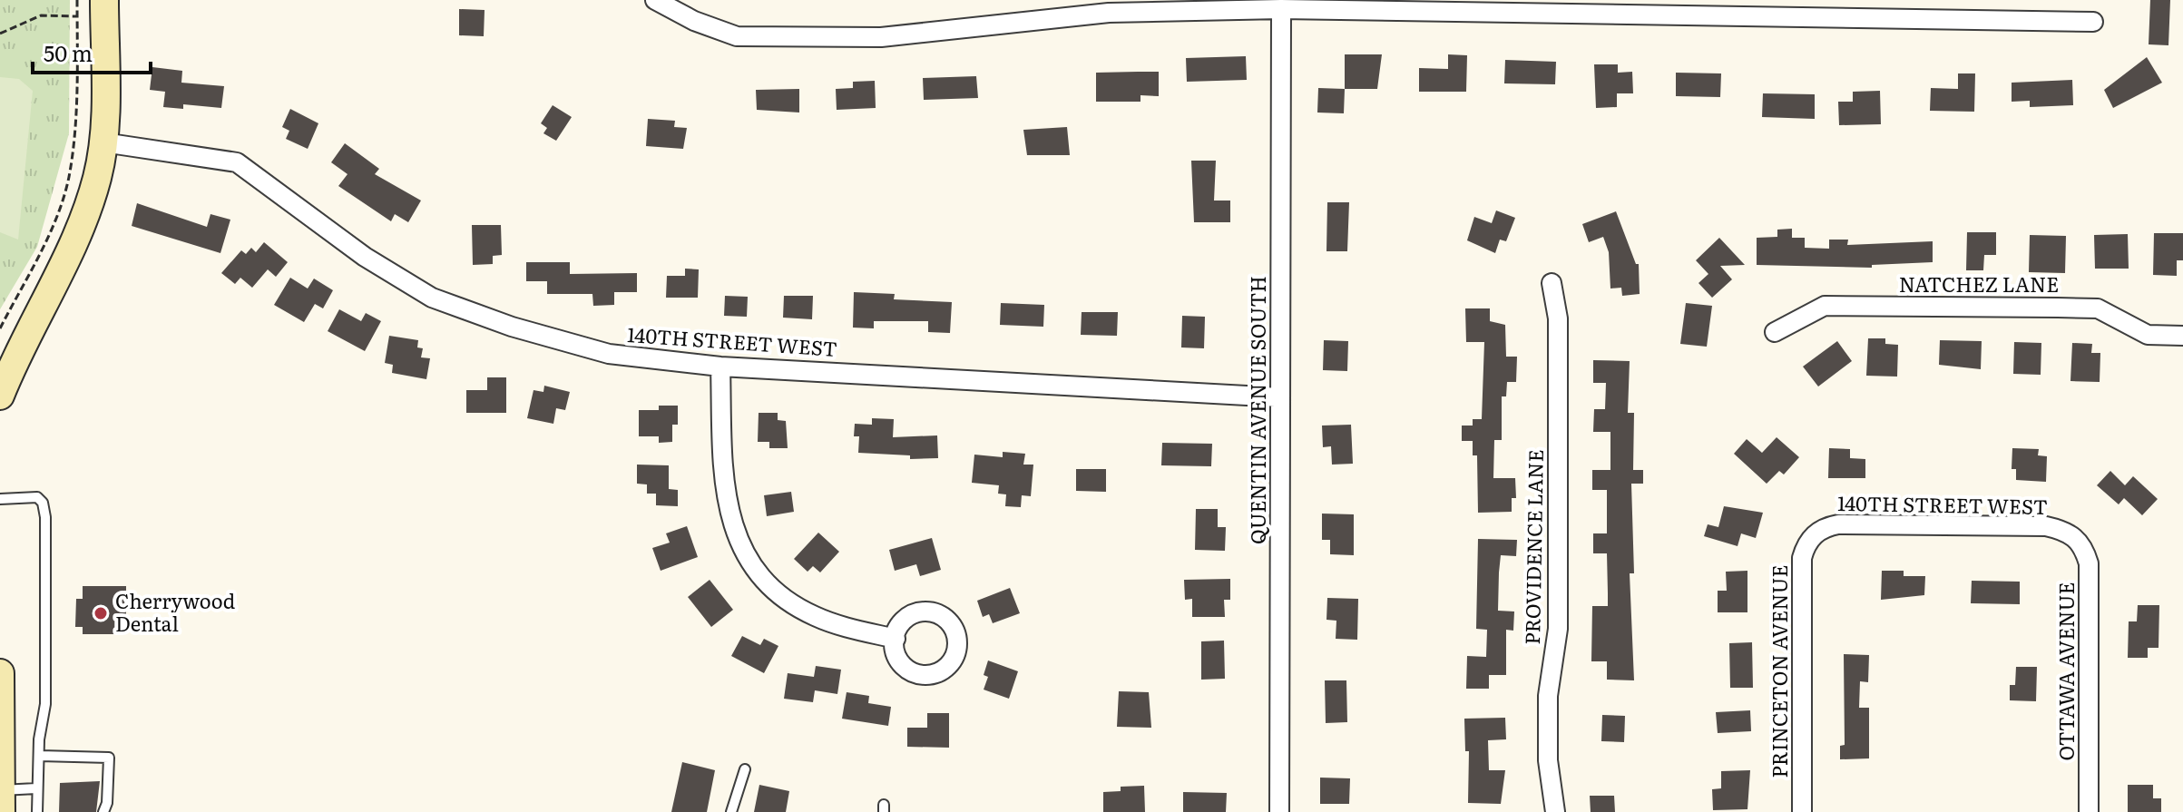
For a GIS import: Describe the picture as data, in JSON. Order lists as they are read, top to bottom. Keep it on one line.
{"streets":{"street":["NATCHEZ LANE","140TH STREET WEST","QUENTIN AVENUE SOUTH","PROVIDENCE LANE","PRINCETON AVENUE","OTTAWA AVENUE"]},"crossings":[["140TH STREET WEST","QUENTIN AVENUE SOUTH"],["140TH STREET WEST","PRINCETON AVENUE"],["140TH STREET WEST","OTTAWA AVENUE"]],"places":["Cherrywood Dental"],"scale_bar":"50 m"}
